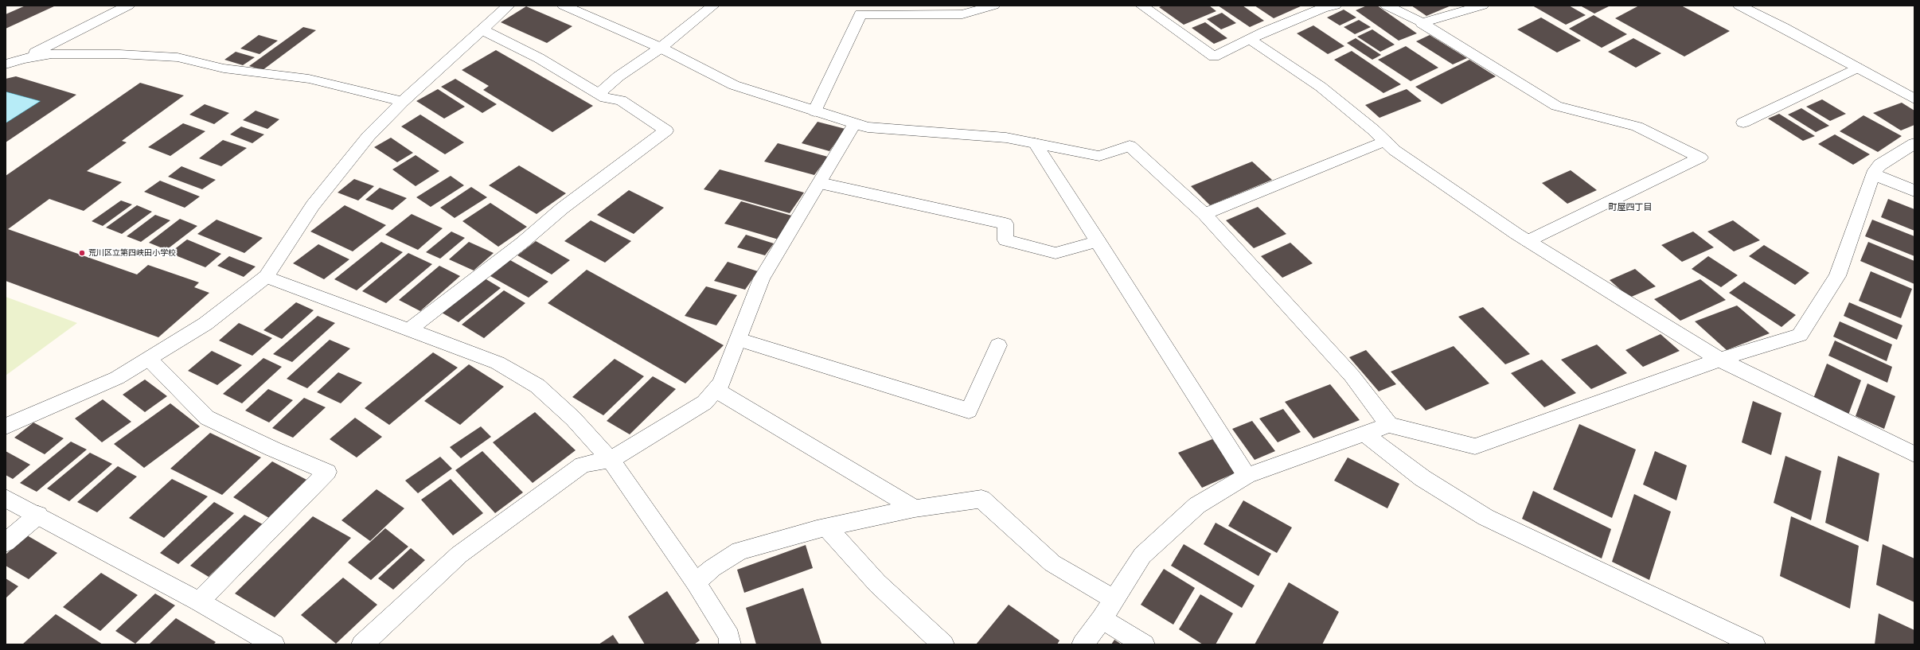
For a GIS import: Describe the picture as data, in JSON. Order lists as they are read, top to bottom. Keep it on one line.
{"districts":["町屋四丁目"],"places":["荒川区立第四峡田小学校"]}
